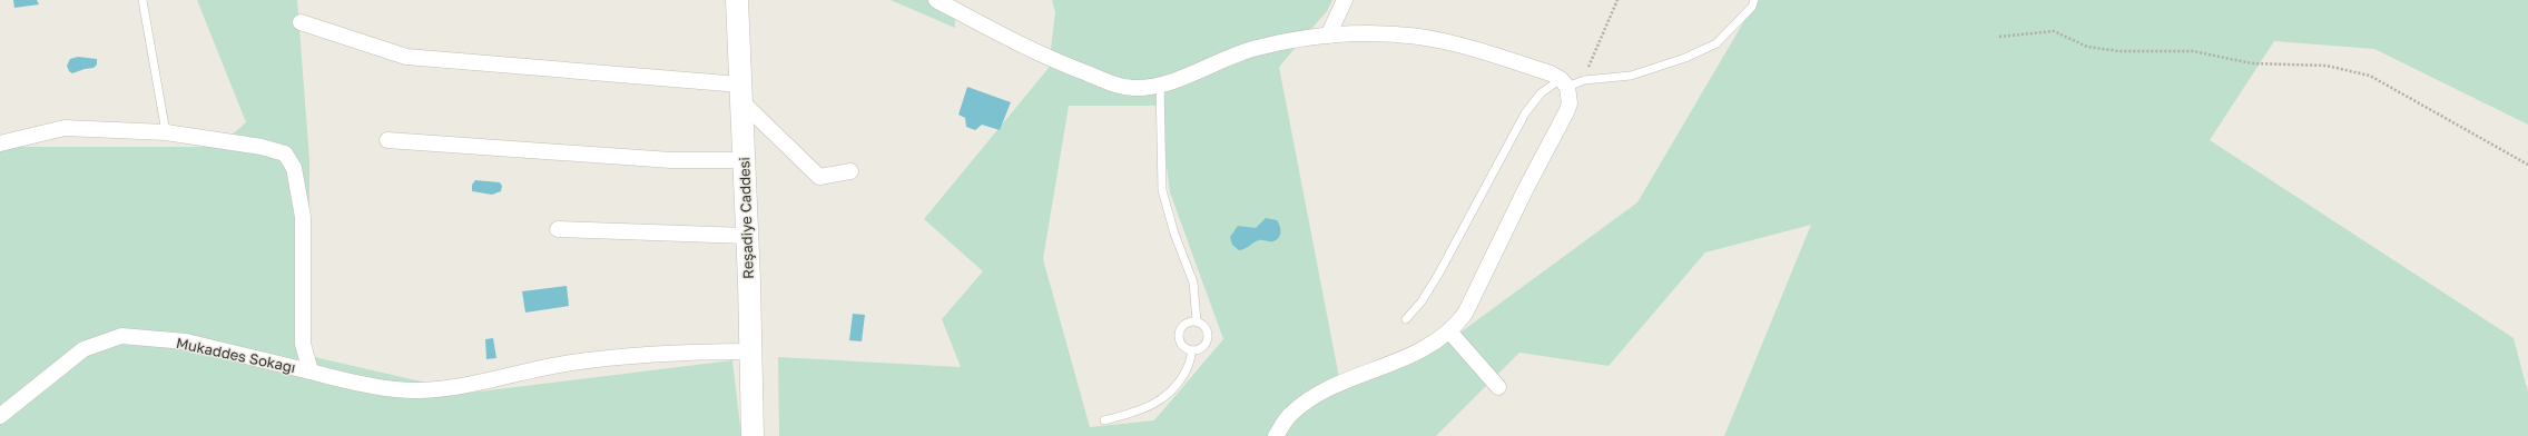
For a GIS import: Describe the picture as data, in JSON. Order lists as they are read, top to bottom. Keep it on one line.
{"streets":{"street":["Reşadiye Caddesi","Mukaddes Sokağı"]},"crossings":[["Reşadiye Caddesi","Mukaddes Sokağı"]]}
